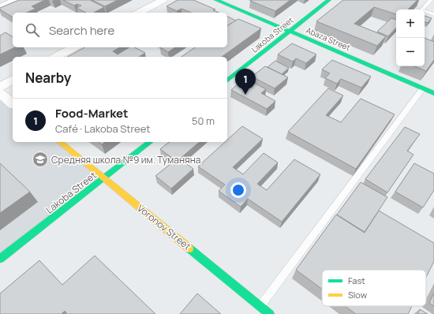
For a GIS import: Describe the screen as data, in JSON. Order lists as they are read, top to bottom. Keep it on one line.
{"streets":{"street":["Lakoba Street","Abaza Street","Voronov Street"]},"crossings":[["Lakoba Street","Abaza Street"],["Lakoba Street","Voronov Street"]],"places":{"school or university":["Средняя школа №9 им. Туманяна"]},"legend":["Fast","Slow"],"page":{"map_buttons":["+","−"],"search":"Search here","heading":"Nearby","pins":"1","list":[{"mark":"1","name":"Food-Market","note":"Café · Lakoba Street","value":"50 m"}]}}
